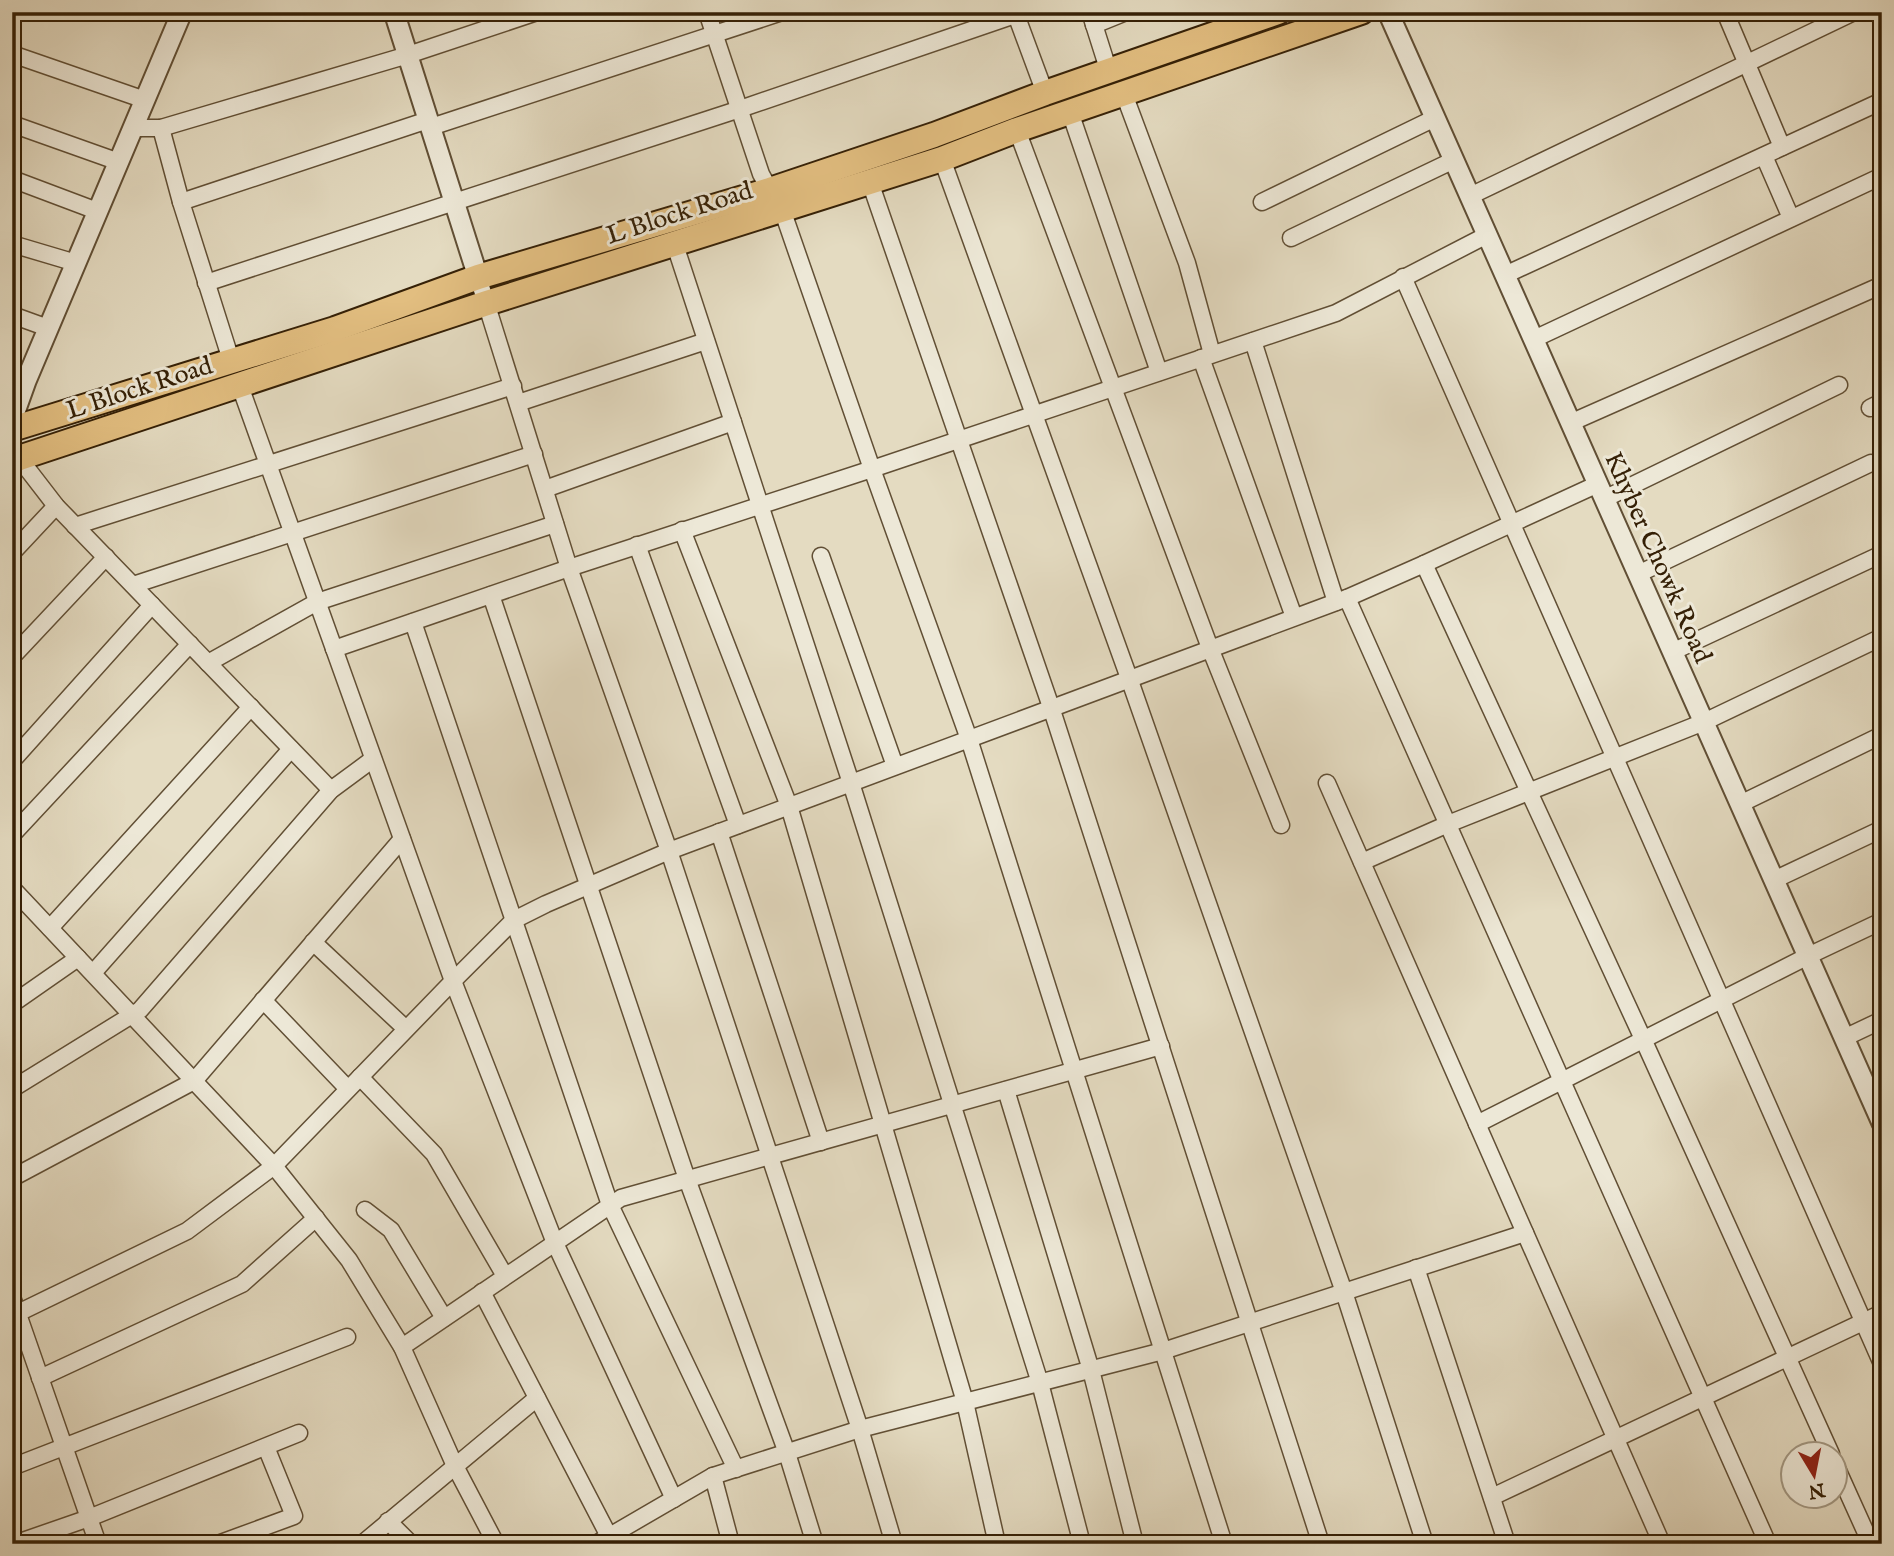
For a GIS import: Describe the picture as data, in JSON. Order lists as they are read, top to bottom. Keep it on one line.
{"streets":{"main road":["L Block Road"],"street":["Khyber Chowk Road"]},"north":"bottom"}
